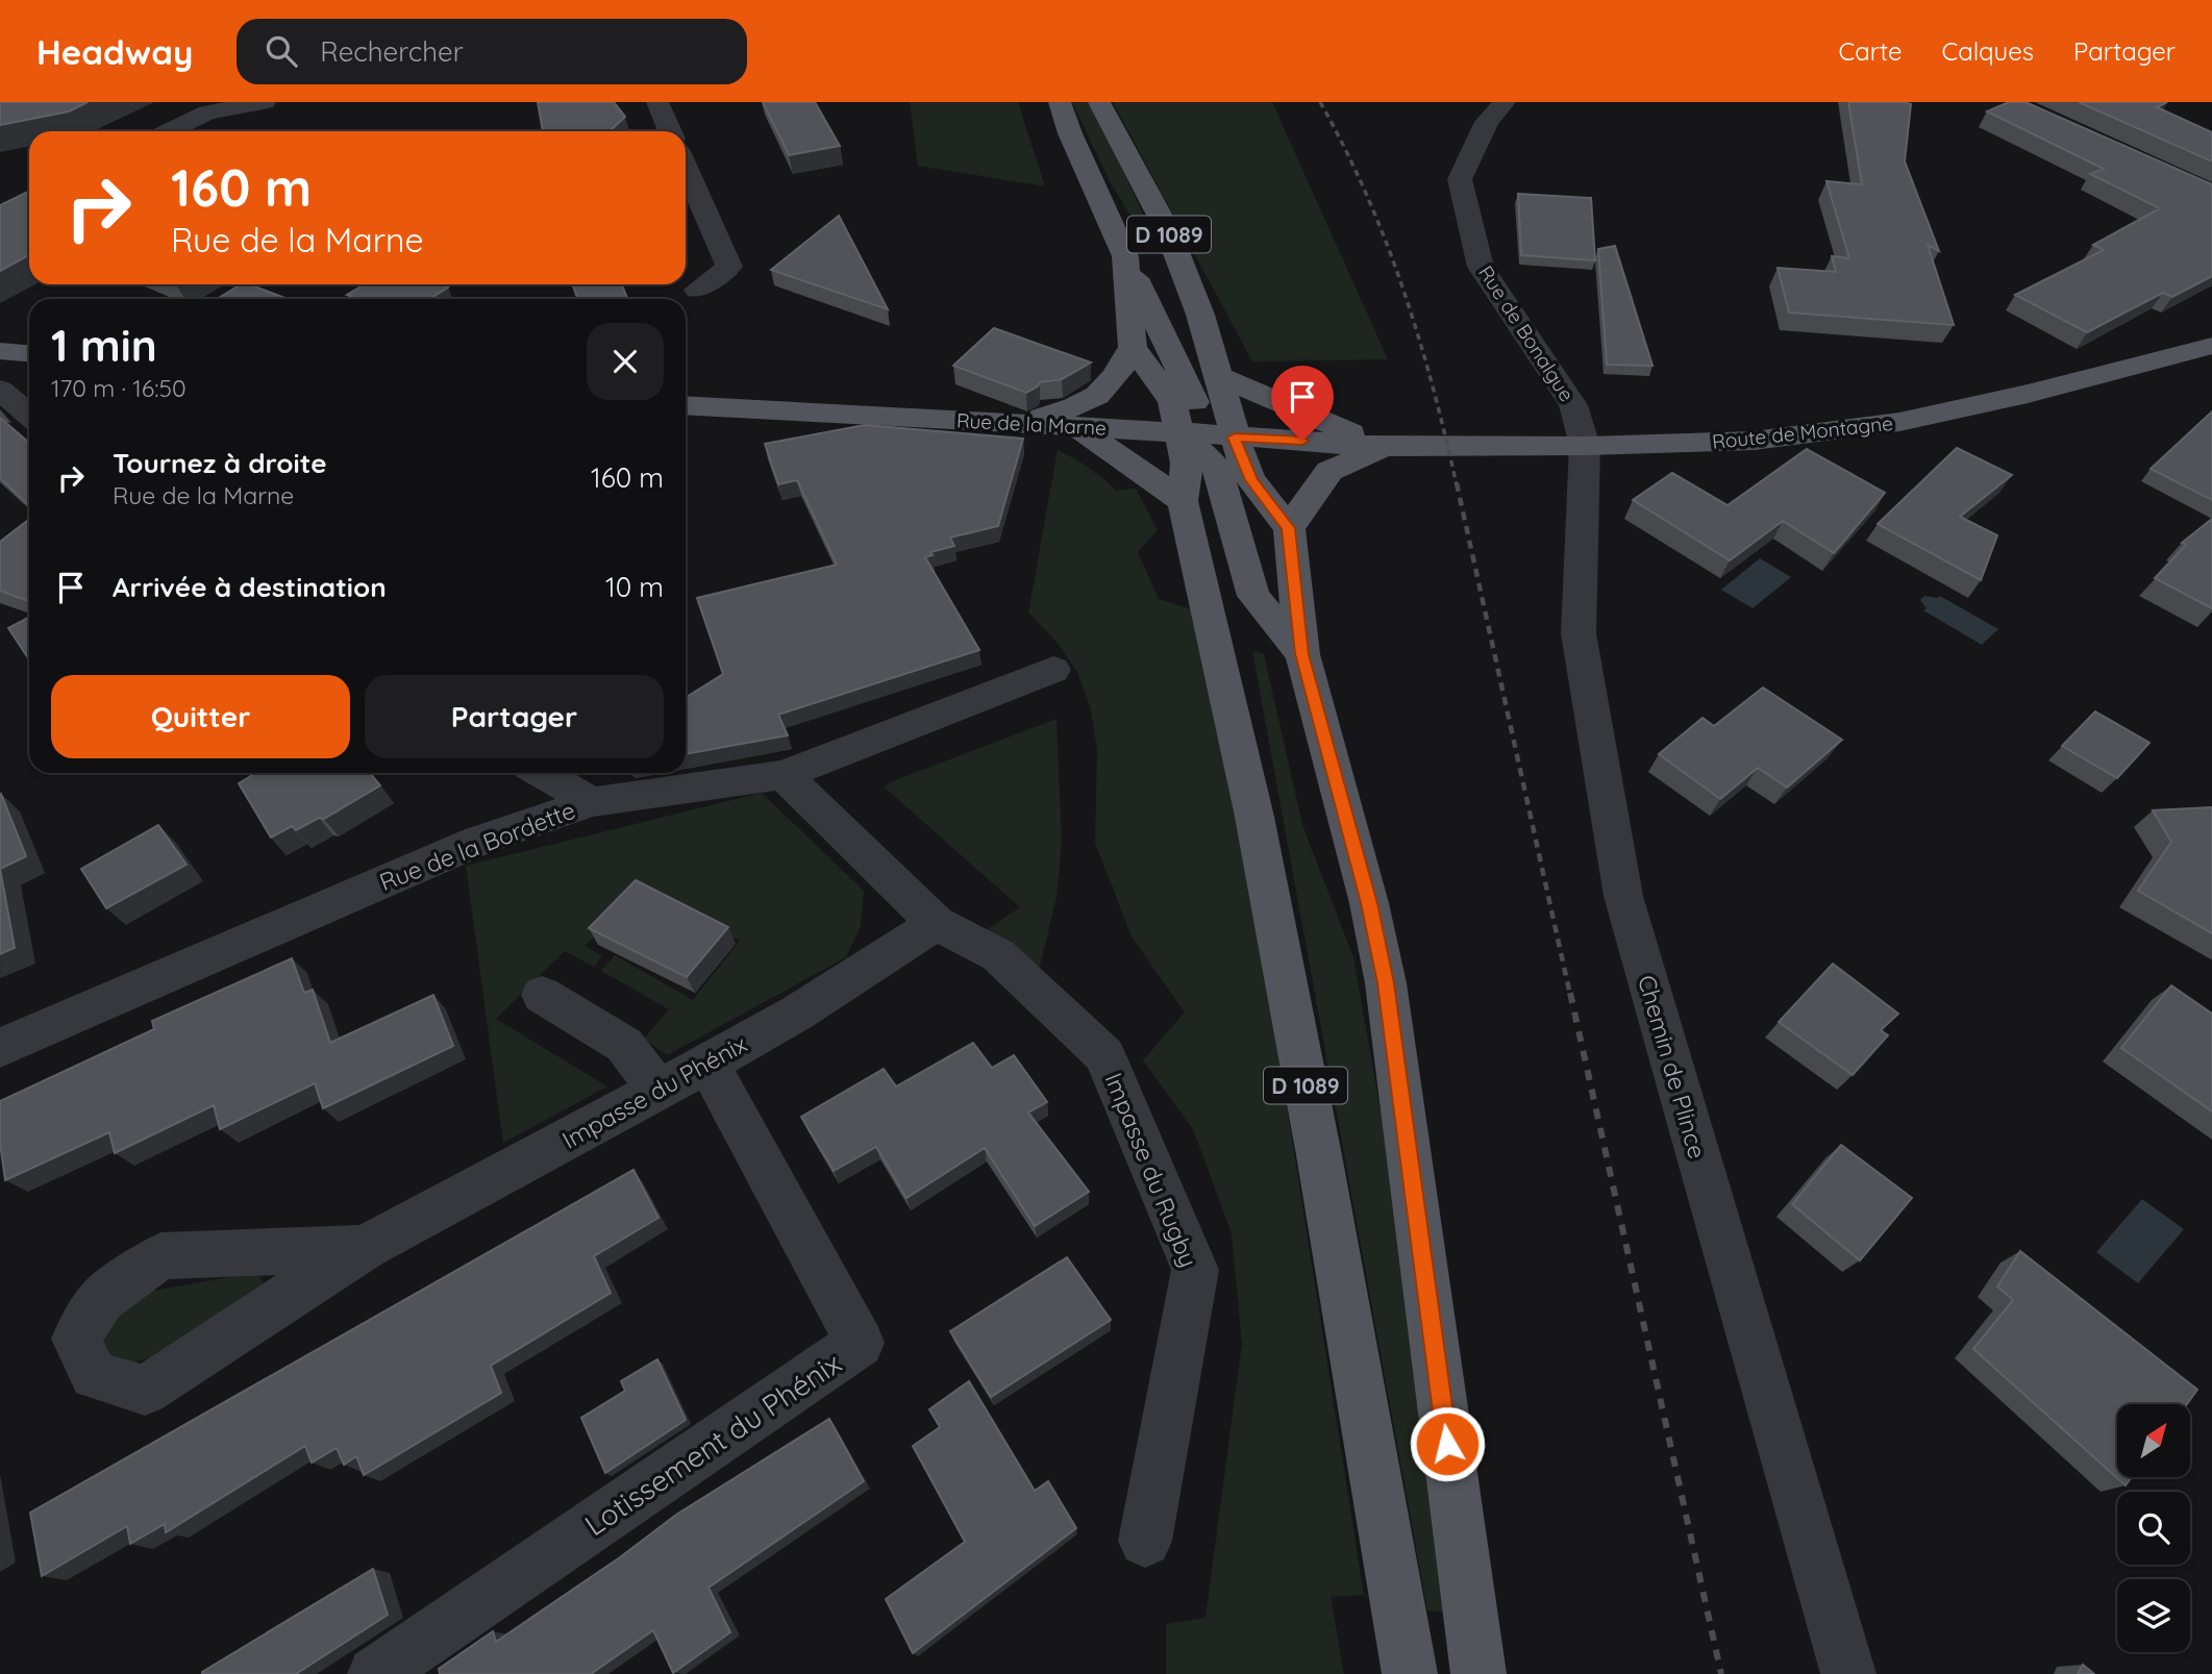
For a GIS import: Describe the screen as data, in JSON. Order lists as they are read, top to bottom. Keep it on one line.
{"streets":{"main road":["D 1089","Rue de la Marne","Route de Montagne"],"street":["Rue de Bonalgue","Rue de la Bordette","Chemin de Plince","Impasse du Phénix","Impasse du Rugby","Lotissement du Phénix"]},"crossings":[["D 1089","Rue de la Marne"],["Rue de Bonalgue","Route de Montagne"],["Rue de Bonalgue","Chemin de Plince"],["Rue de la Marne","Route de Montagne"],["Route de Montagne","Chemin de Plince"],["Rue de la Bordette","Impasse du Rugby"],["Impasse du Phénix","Impasse du Rugby"],["Impasse du Phénix","Lotissement du Phénix"]],"north":"top right","page":{"header":"Headway","search":"Rechercher","nav":["Carte","Calques","Partager"],"turn":["160 m","Rue de la Marne"],"heading":["1 min","170 m · 16:50"],"list":[{"name":"Tournez à droite","note":"Rue de la Marne","value":"160 m"},{"name":"Arrivée à destination","value":"10 m"}],"buttons":["Quitter","Partager"]}}
